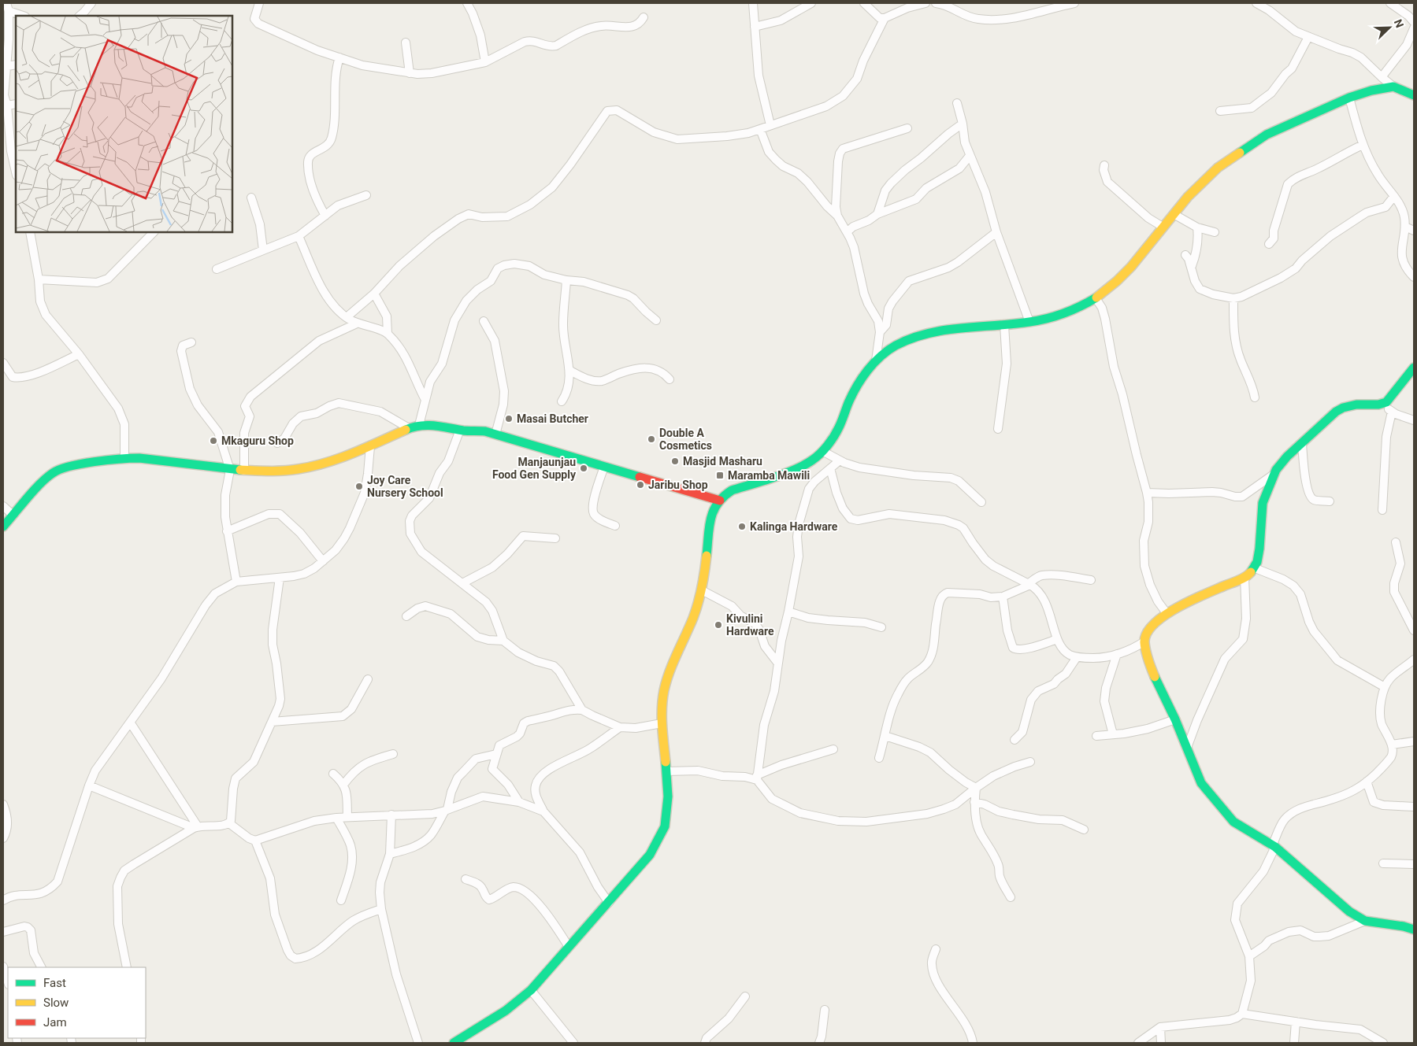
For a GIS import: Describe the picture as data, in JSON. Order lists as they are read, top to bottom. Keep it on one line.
{"places":{"other":["Masai Butcher","Double A Cosmetics","Mkaguru Shop","Masjid Masharu","Manjaunjau Food Gen Supply","Jaribu Shop","Joy Care Nursery School","Kalinga Hardware","Kivulini Hardware"],"transit":["Maramba Mawili"]},"legend":["Fast","Slow","Jam"],"north":"top right"}
